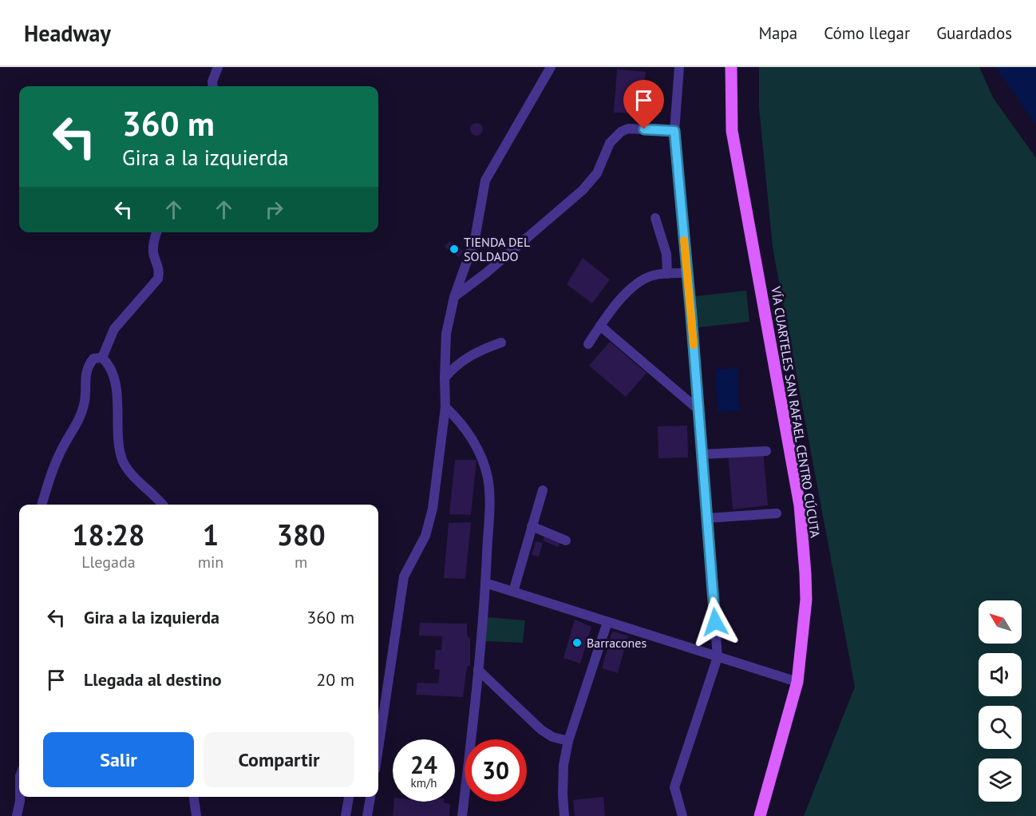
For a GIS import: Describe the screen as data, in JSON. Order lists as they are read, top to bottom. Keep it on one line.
{"streets":{"main road":["VÍA CUARTELES SAN RAFAEL CENTRO CÚCUTA"]},"places":["TIENDA DEL SOLDADO","Barracones"],"north":"top left","page":{"header":"Headway","nav":["Mapa","Cómo llegar","Guardados"],"turn":["360 m","Gira a la izquierda"],"eta":["18:28","Llegada","1","min","380","m"],"list":[{"name":"Gira a la izquierda","value":"360 m"},{"name":"Llegada al destino","value":"20 m"}],"buttons":["Salir","Compartir"],"speed":"24 km/h","limit":"30"}}
